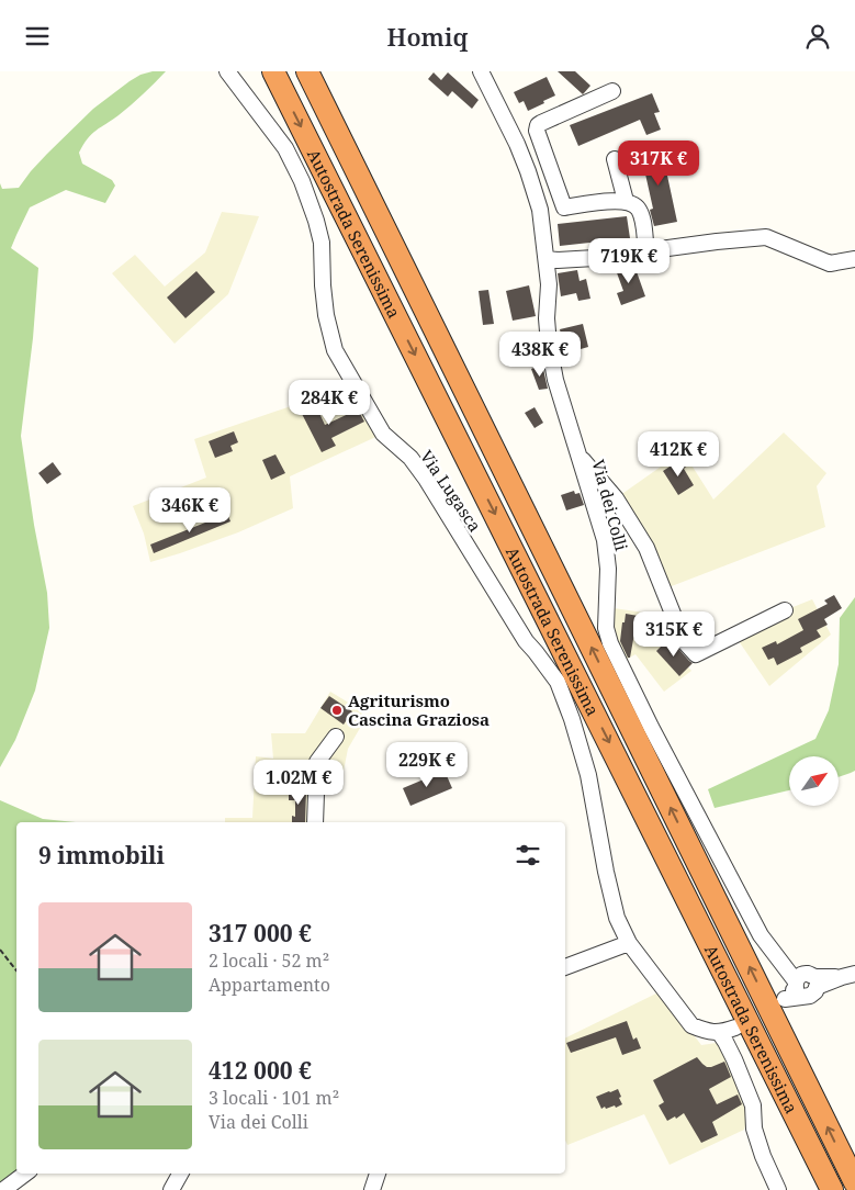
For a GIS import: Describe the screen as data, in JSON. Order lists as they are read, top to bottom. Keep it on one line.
{"streets":{"highway":["Autostrada Serenissima"],"street":["Via Lugasca","Via dei Colli"]},"places":["Agriturismo Cascina Graziosa"],"north":"top right","page":{"header":"Homiq","price":["317K €","719K €","438K €","284K €","412K €","346K €","315K €","229K €","1.02M €"],"heading":"9 immobili","list":[{"name":"317 000 €","note":"2 locali · 52 m² · Appartamento"},{"name":"412 000 €","note":"3 locali · 101 m² · Via dei Colli"}]}}
